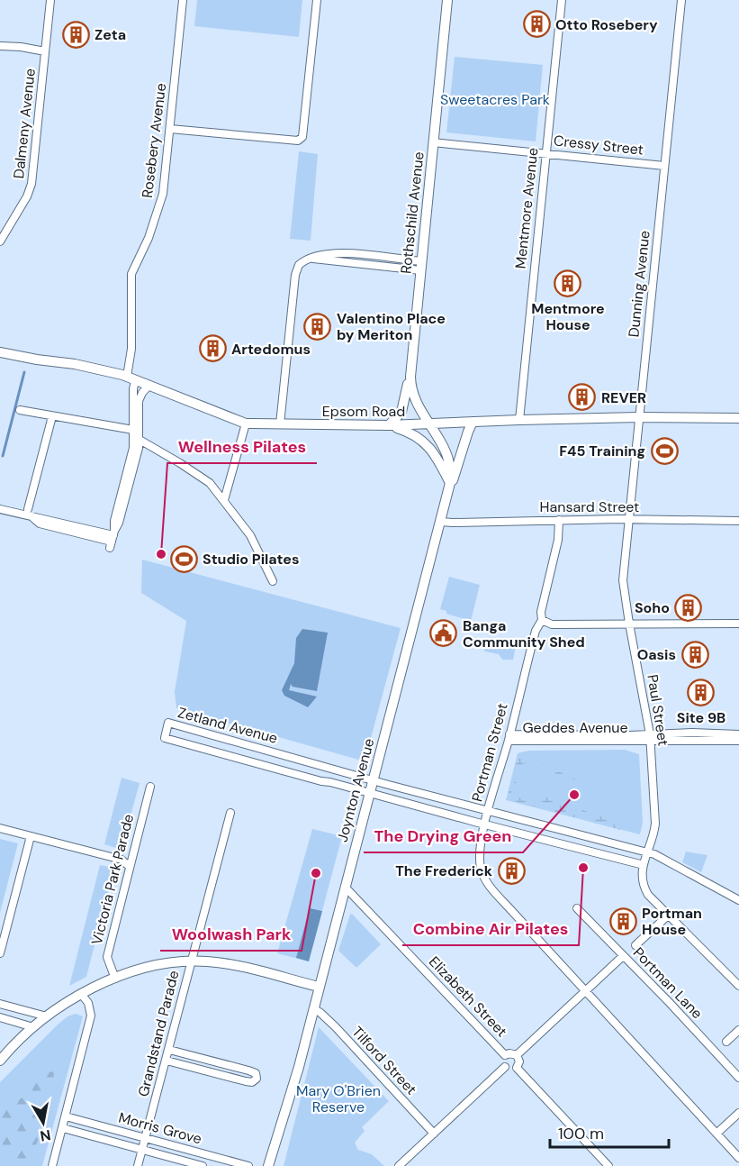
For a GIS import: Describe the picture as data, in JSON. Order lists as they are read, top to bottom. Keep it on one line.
{"streets":{"street":["Dalmeny Avenue","Rosebery Avenue","Cressy Street","Mentmore Avenue","Rothschild Avenue","Dunning Avenue","Epsom Road","Hansard Street","Paul Street","Zetland Avenue","Geddes Avenue","Portman Street","Joynton Avenue","Victoria Park Parade","Portman Lane","Elizabeth Street","Grandstand Parade","Tilford Street","Morris Grove"]},"crossings":[["Rosebery Avenue","Epsom Road"],["Cressy Street","Mentmore Avenue"],["Cressy Street","Rothschild Avenue"],["Cressy Street","Dunning Avenue"],["Mentmore Avenue","Epsom Road"],["Rothschild Avenue","Epsom Road"],["Rothschild Avenue","Joynton Avenue"],["Dunning Avenue","Epsom Road"],["Dunning Avenue","Hansard Street"],["Dunning Avenue","Paul Street"],["Epsom Road","Joynton Avenue"],["Hansard Street","Portman Street"],["Hansard Street","Joynton Avenue"],["Paul Street","Zetland Avenue"],["Paul Street","Geddes Avenue"],["Zetland Avenue","Portman Street"],["Zetland Avenue","Joynton Avenue"],["Geddes Avenue","Portman Street"],["Joynton Avenue","Elizabeth Street"],["Joynton Avenue","Tilford Street"],["Grandstand Parade","Morris Grove"]],"parks":["Sweetacres Park","Mary O'Brien Reserve"],"places":{"building":["Otto Rosebery","Zeta","Mentmore House","Valentino Place by Meriton","Artedomus","REVER","Soho","Oasis","Site 9B","The Frederick","Portman House"],"sports":["F45 Training","Studio Pilates"],"other":["Wellness Pilates","The Drying Green","Combine Air Pilates","Woolwash Park"],"public building":["Banga Community Shed"]},"scale_bar":"100 m","north":"bottom"}
